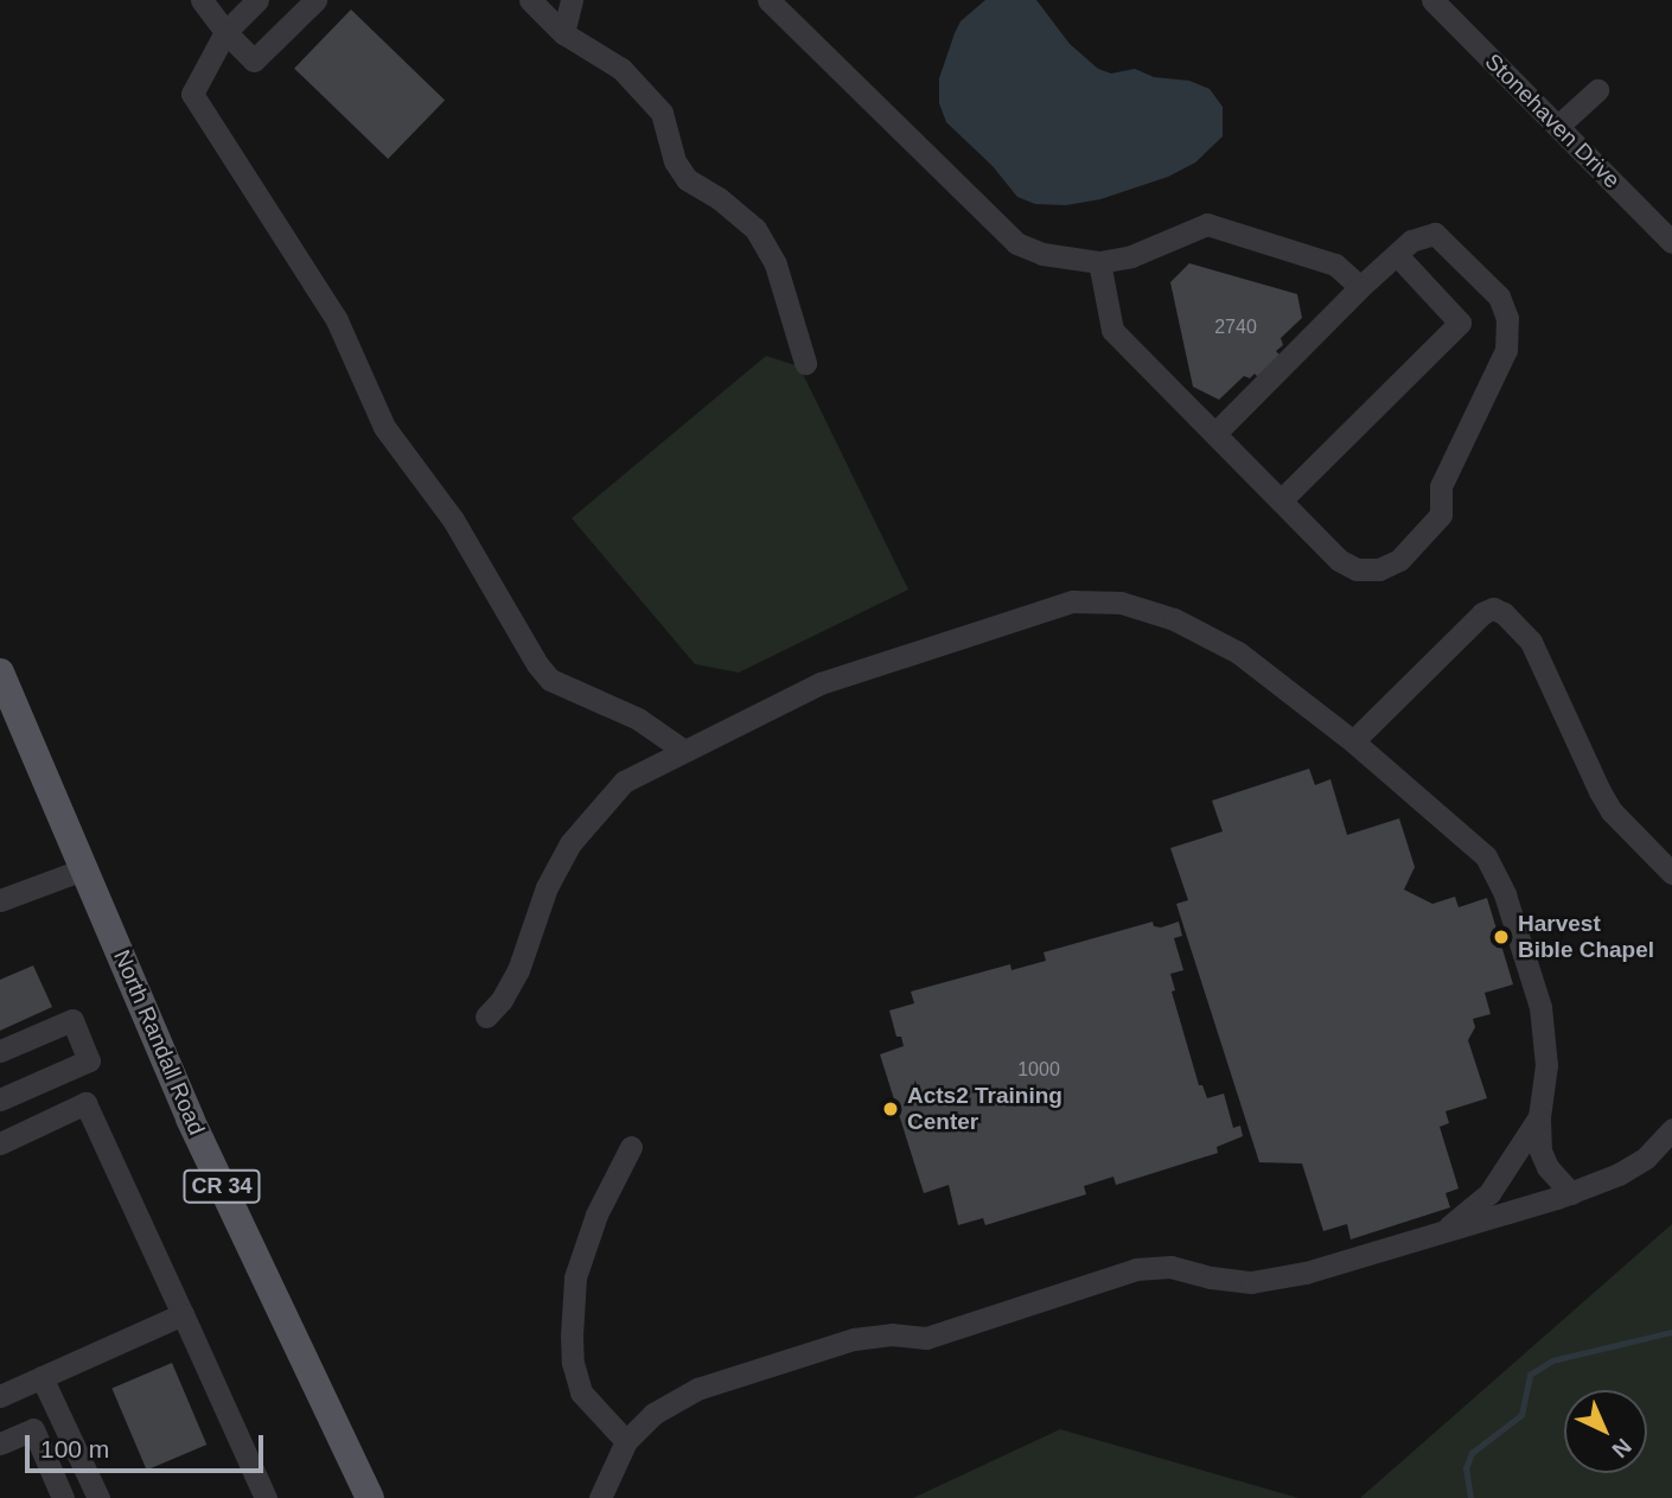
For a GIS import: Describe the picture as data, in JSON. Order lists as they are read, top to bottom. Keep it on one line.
{"streets":{"main road":["North Randall Road","CR 34"],"street":["Stonehaven Drive"]},"places":["Harvest Bible Chapel","Acts2 Training Center"],"house_numbers":["2740","1000"],"scale_bar":"100 m","north":"bottom right"}
